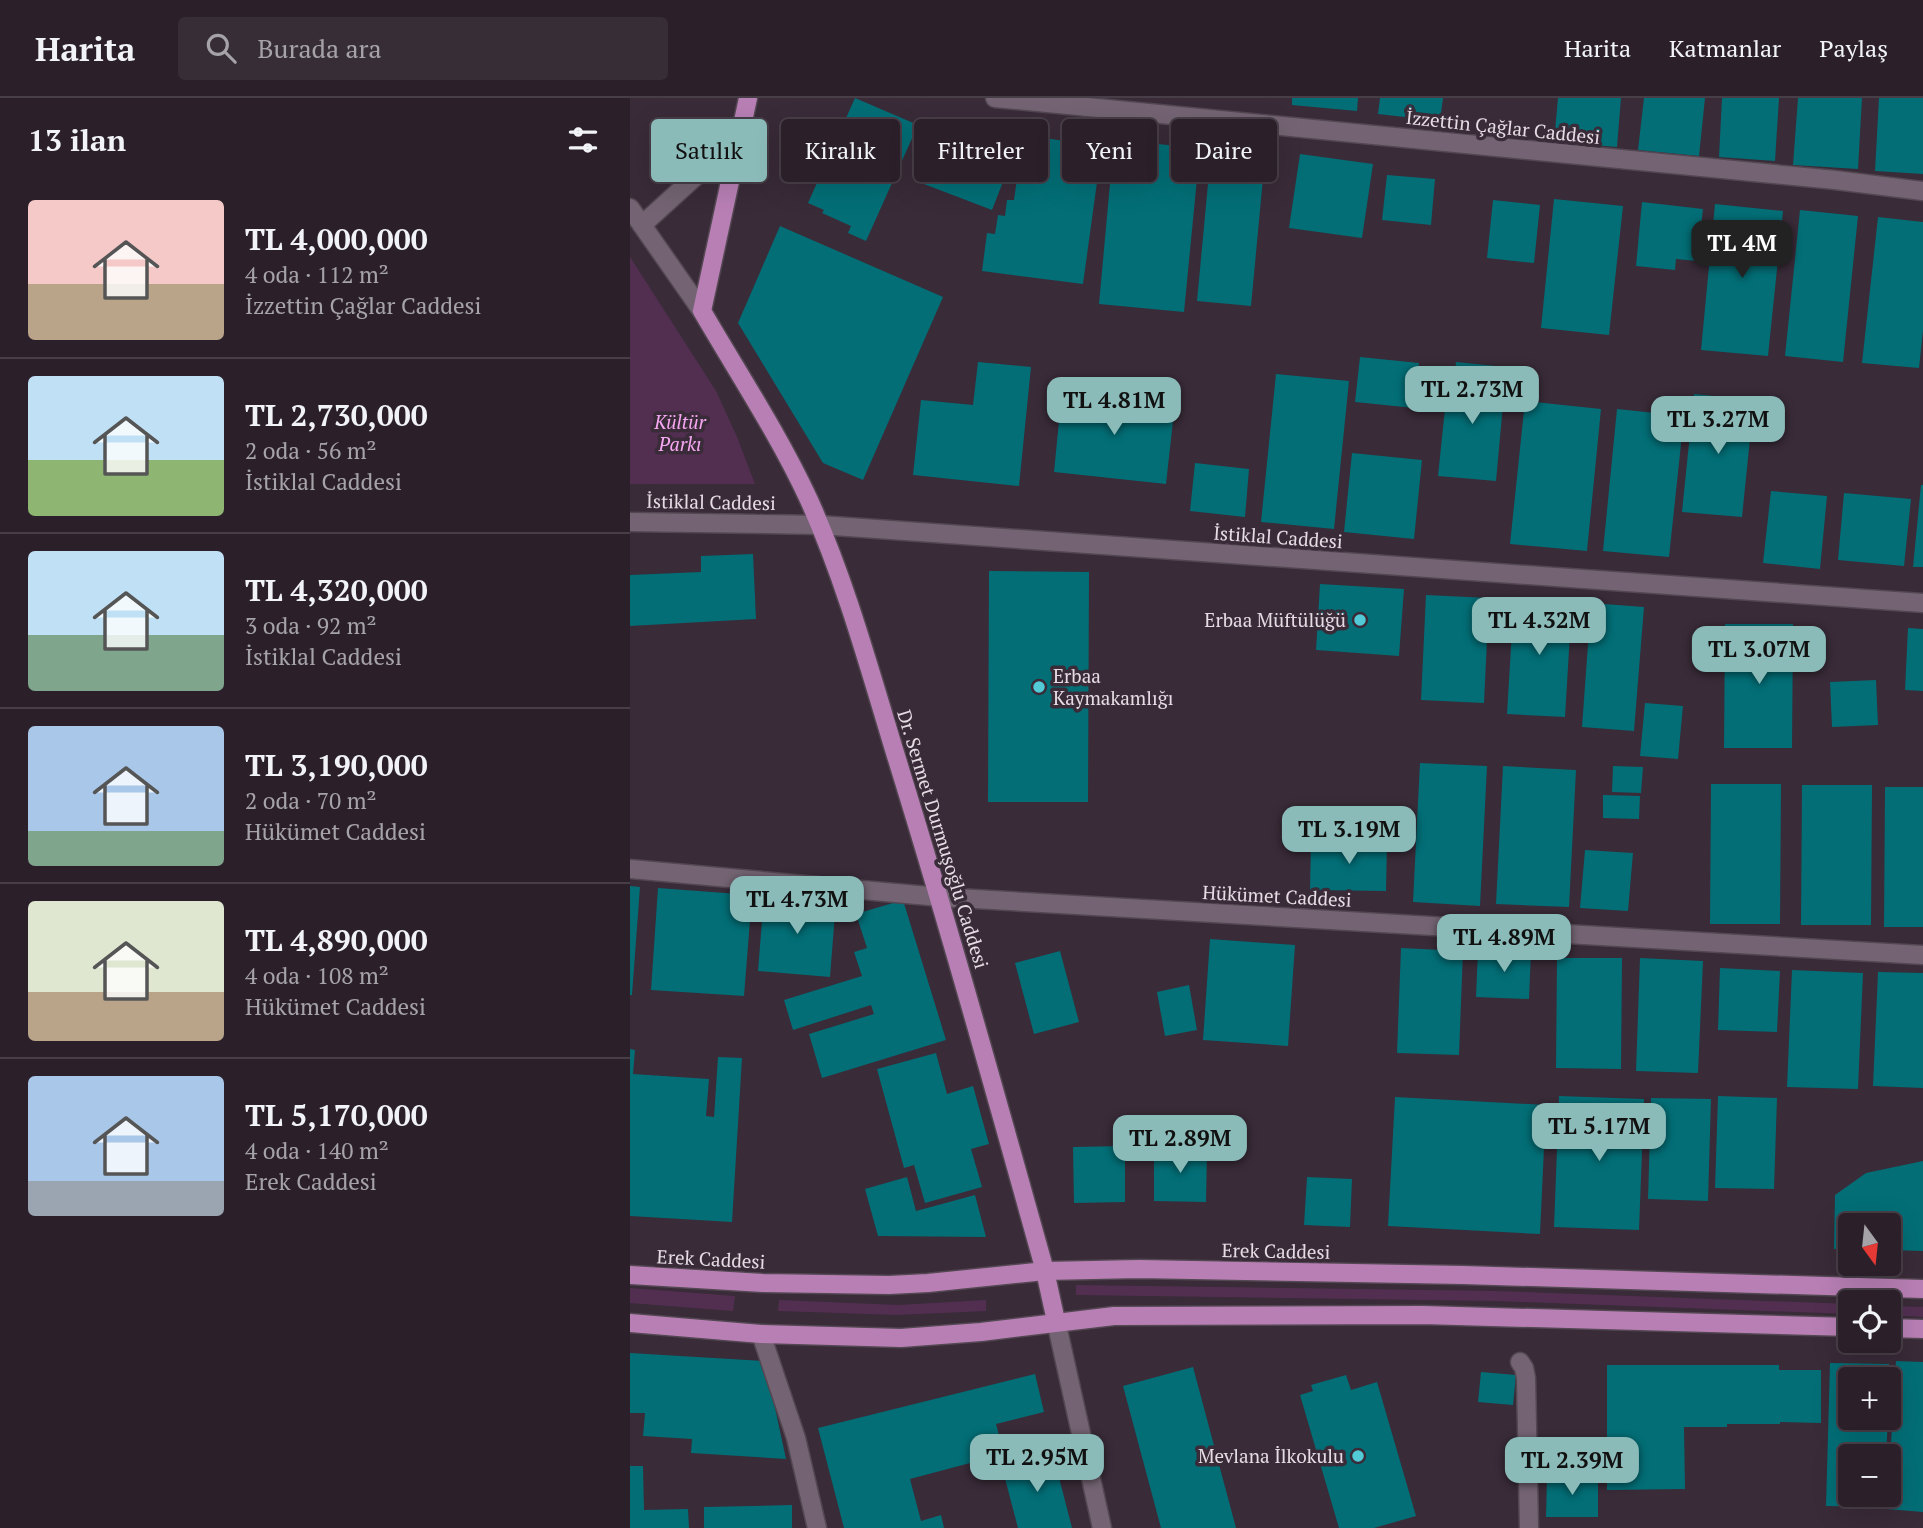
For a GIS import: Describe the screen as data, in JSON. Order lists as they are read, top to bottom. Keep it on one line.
{"streets":{"main road":["Dr. Sermet Durmuşoğlu Caddesi","Erek Caddesi"],"street":["İzzettin Çağlar Caddesi","İstiklal Caddesi","Hükümet Caddesi"]},"crossings":[["İstiklal Caddesi","Dr. Sermet Durmuşoğlu Caddesi"],["Dr. Sermet Durmuşoğlu Caddesi","Hükümet Caddesi"],["Dr. Sermet Durmuşoğlu Caddesi","Erek Caddesi"]],"parks":["Kültür Parkı"],"places":["Erbaa Müftülüğü","Erbaa Kaymakamlığı","Mevlana İlkokulu"],"north":"bottom","page":{"header":"Harita","search":"Burada ara","nav":["Harita","Katmanlar","Paylaş"],"heading":"13 ilan","chip":["Satılık","Kiralık","Filtreler","Yeni","Daire"],"list":[{"name":"TL 4,000,000","note":"4 oda · 112 m² · İzzettin Çağlar Caddesi"},{"name":"TL 2,730,000","note":"2 oda · 56 m² · İstiklal Caddesi"},{"name":"TL 4,320,000","note":"3 oda · 92 m² · İstiklal Caddesi"},{"name":"TL 3,190,000","note":"2 oda · 70 m² · Hükümet Caddesi"},{"name":"TL 4,890,000","note":"4 oda · 108 m² · Hükümet Caddesi"},{"name":"TL 5,170,000","note":"4 oda · 140 m² · Erek Caddesi"}],"price":["TL 4M","TL 2.73M","TL 4.81M","TL 3.27M","TL 4.32M","TL 3.07M","TL 3.19M","TL 4.73M","TL 4.89M","TL 5.17M","TL 2.89M","TL 2.95M","TL 2.39M"],"map_buttons":["+","−"]}}
